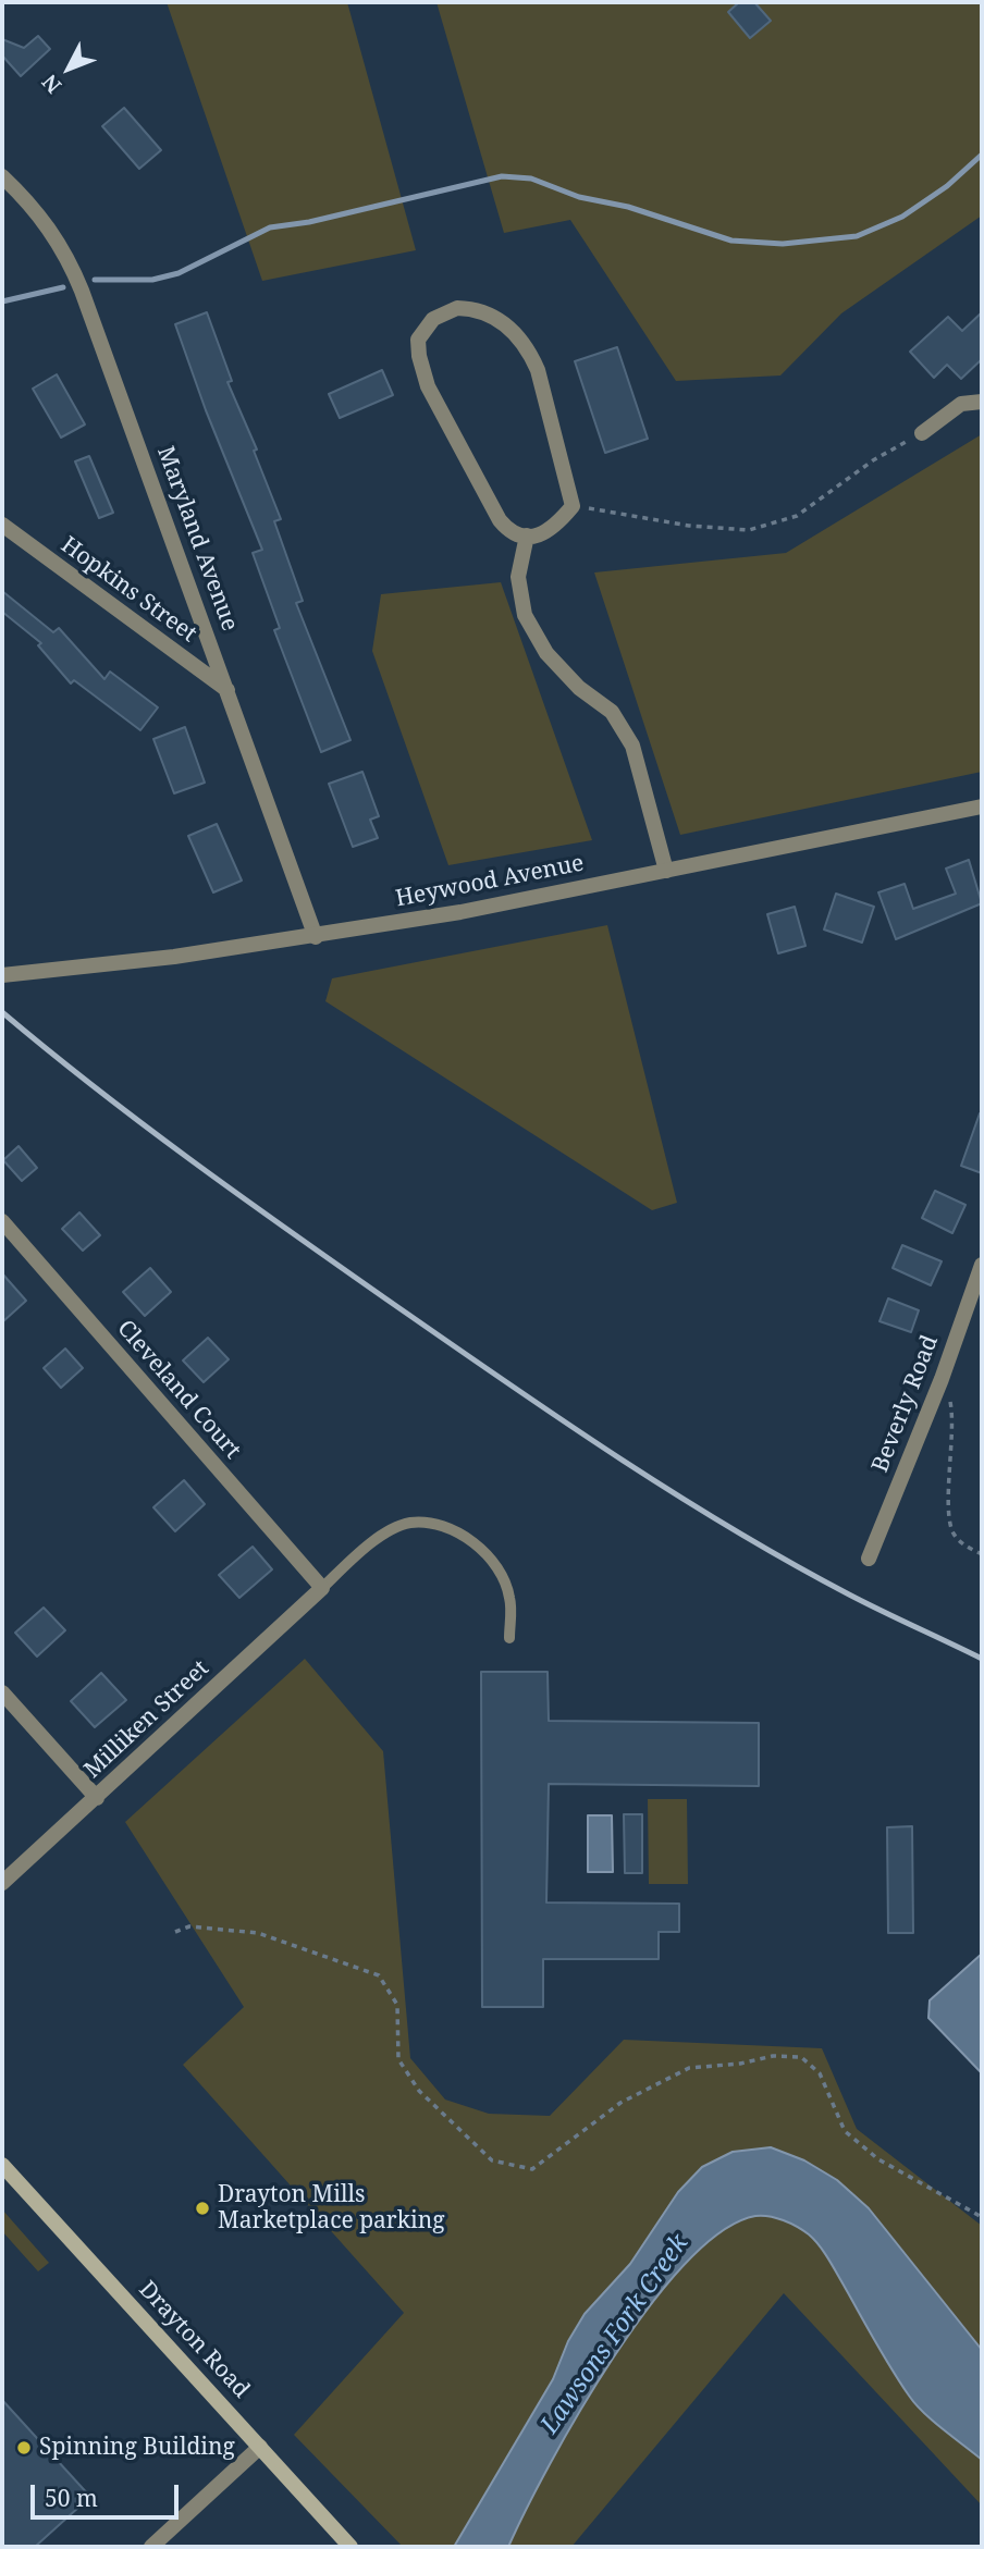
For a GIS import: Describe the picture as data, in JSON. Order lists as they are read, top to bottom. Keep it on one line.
{"streets":{"main road":["Drayton Road"],"street":["Maryland Avenue","Hopkins Street","Heywood Avenue","Cleveland Court","Beverly Road","Milliken Street"]},"crossings":[["Maryland Avenue","Hopkins Street"],["Maryland Avenue","Heywood Avenue"],["Cleveland Court","Milliken Street"]],"water":["Lawsons Fork Creek"],"places":["Drayton Mills Marketplace parking","Spinning Building"],"scale_bar":"50 m","north":"bottom left"}
